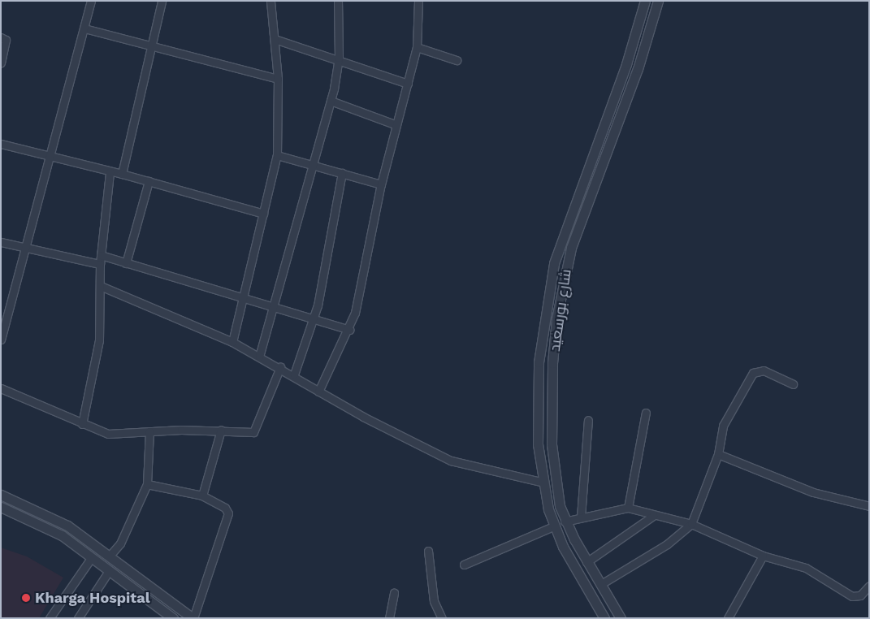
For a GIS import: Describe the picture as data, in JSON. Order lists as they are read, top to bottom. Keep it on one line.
{"streets":{"street":["شارع بورسعيد"]},"places":["Kharga Hospital"]}
